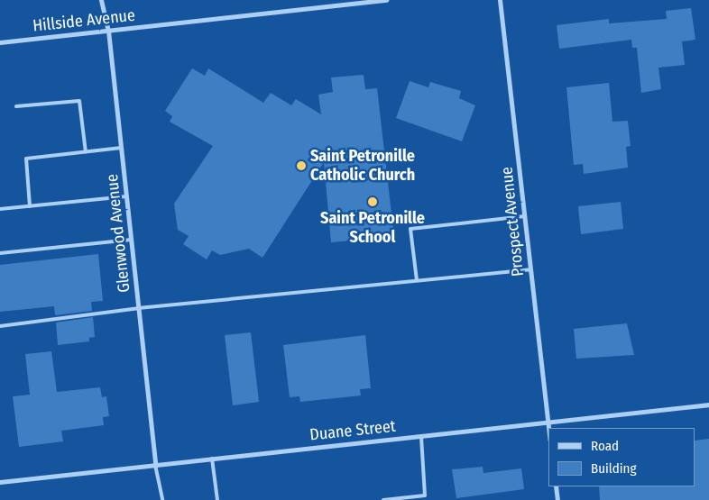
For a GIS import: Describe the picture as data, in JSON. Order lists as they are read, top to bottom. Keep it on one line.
{"streets":{"street":["Hillside Avenue","Prospect Avenue","Glenwood Avenue","Duane Street"]},"crossings":[["Hillside Avenue","Glenwood Avenue"],["Prospect Avenue","Duane Street"],["Glenwood Avenue","Duane Street"]],"places":["Saint Petronille Catholic Church","Saint Petronille School"],"legend":["Road","Building"]}
